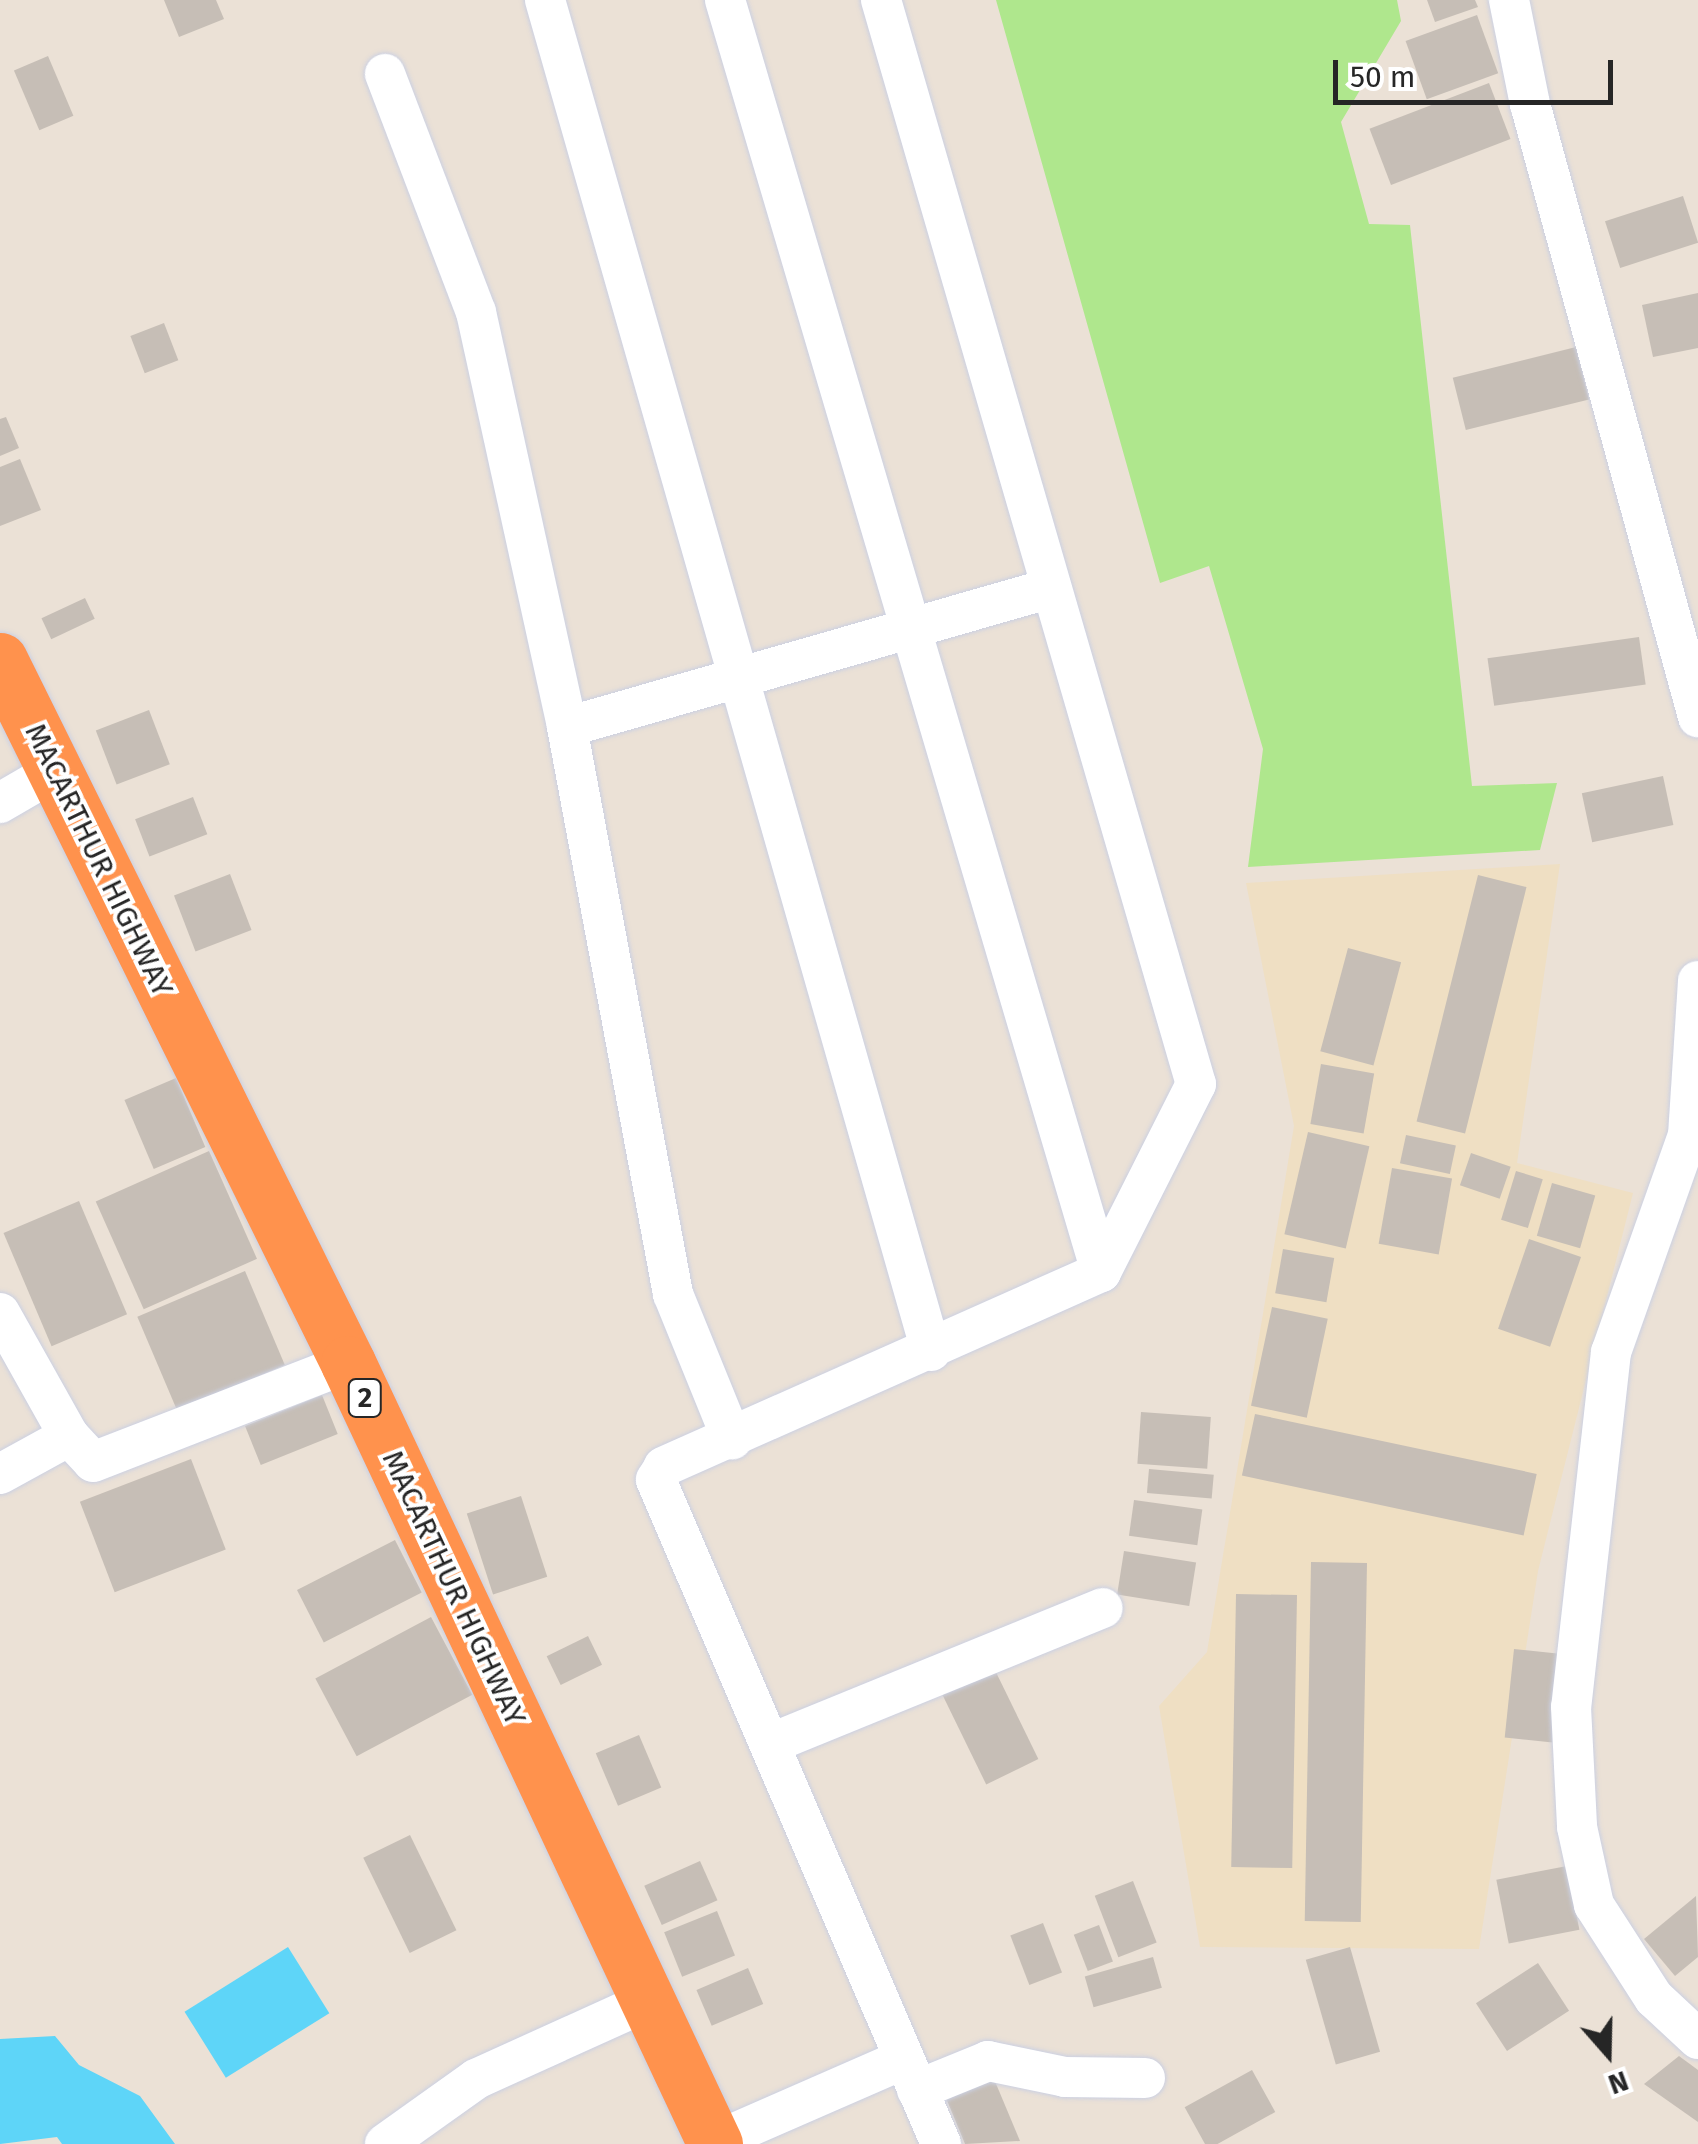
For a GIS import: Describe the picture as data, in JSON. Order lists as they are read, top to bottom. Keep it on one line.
{"streets":{"highway":["MACARTHUR HIGHWAY","2"]},"scale_bar":"50 m","north":"bottom"}
